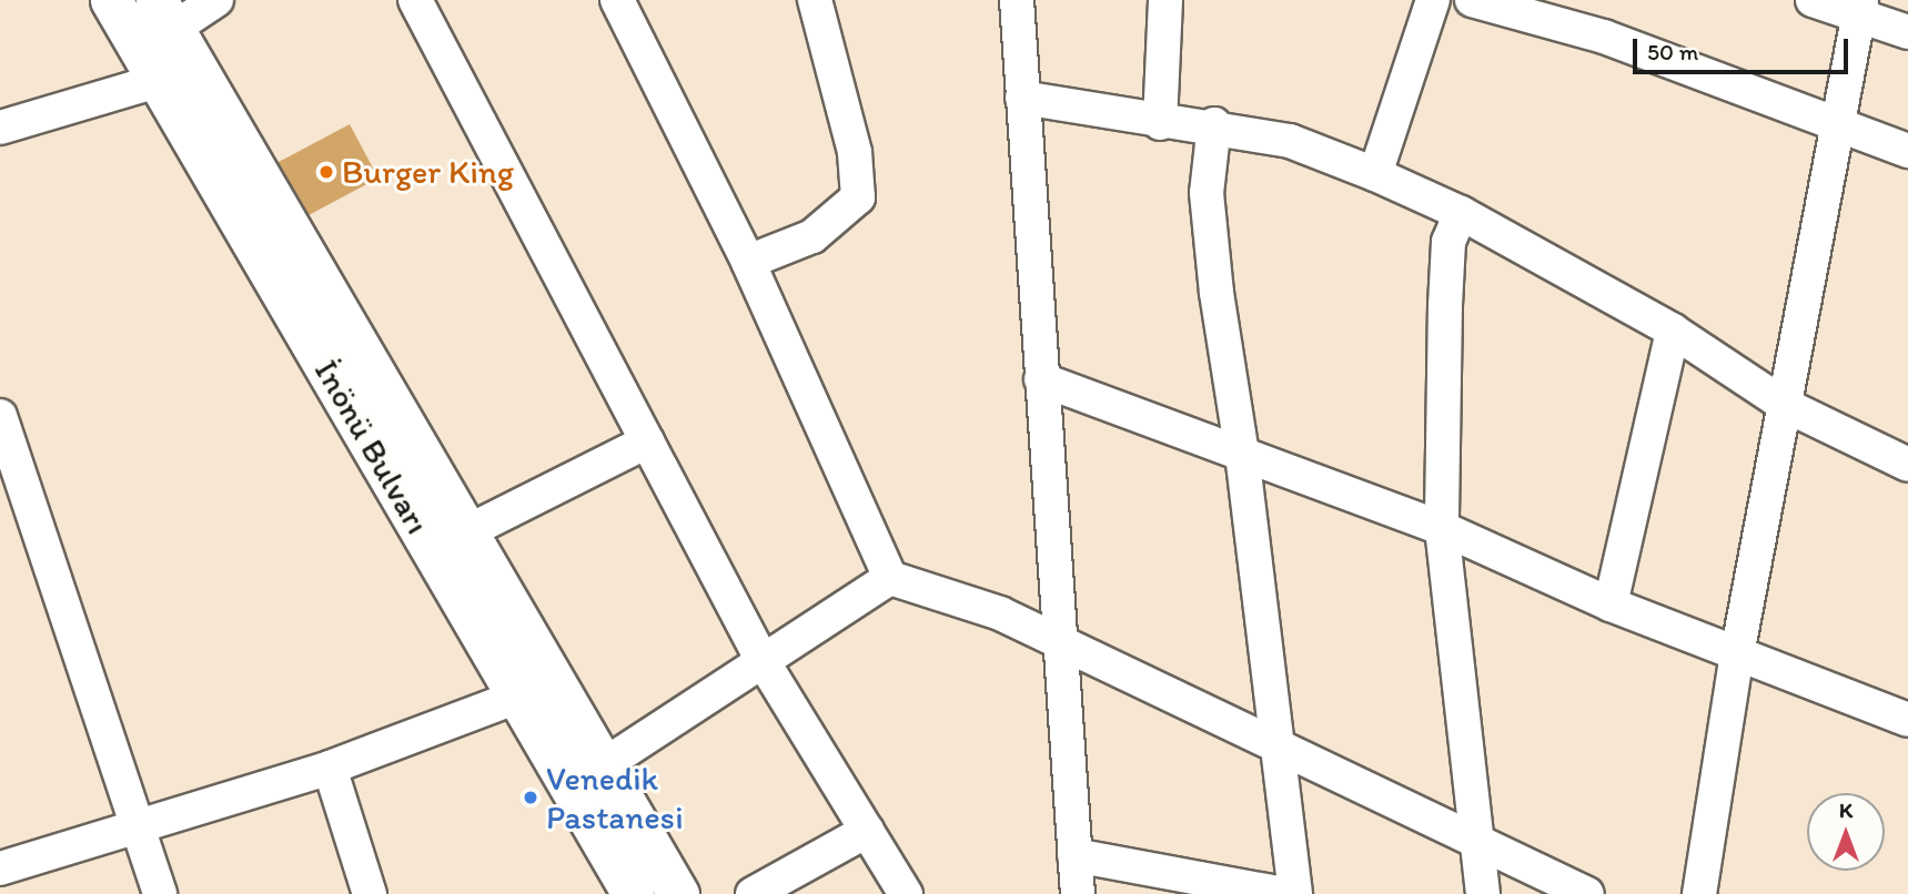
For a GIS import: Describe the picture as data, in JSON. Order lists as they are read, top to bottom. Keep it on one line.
{"streets":{"main road":["İnönü Bulvarı"]},"places":["Burger King","Venedik Pastanesi"],"scale_bar":"50 m","north":"top"}
